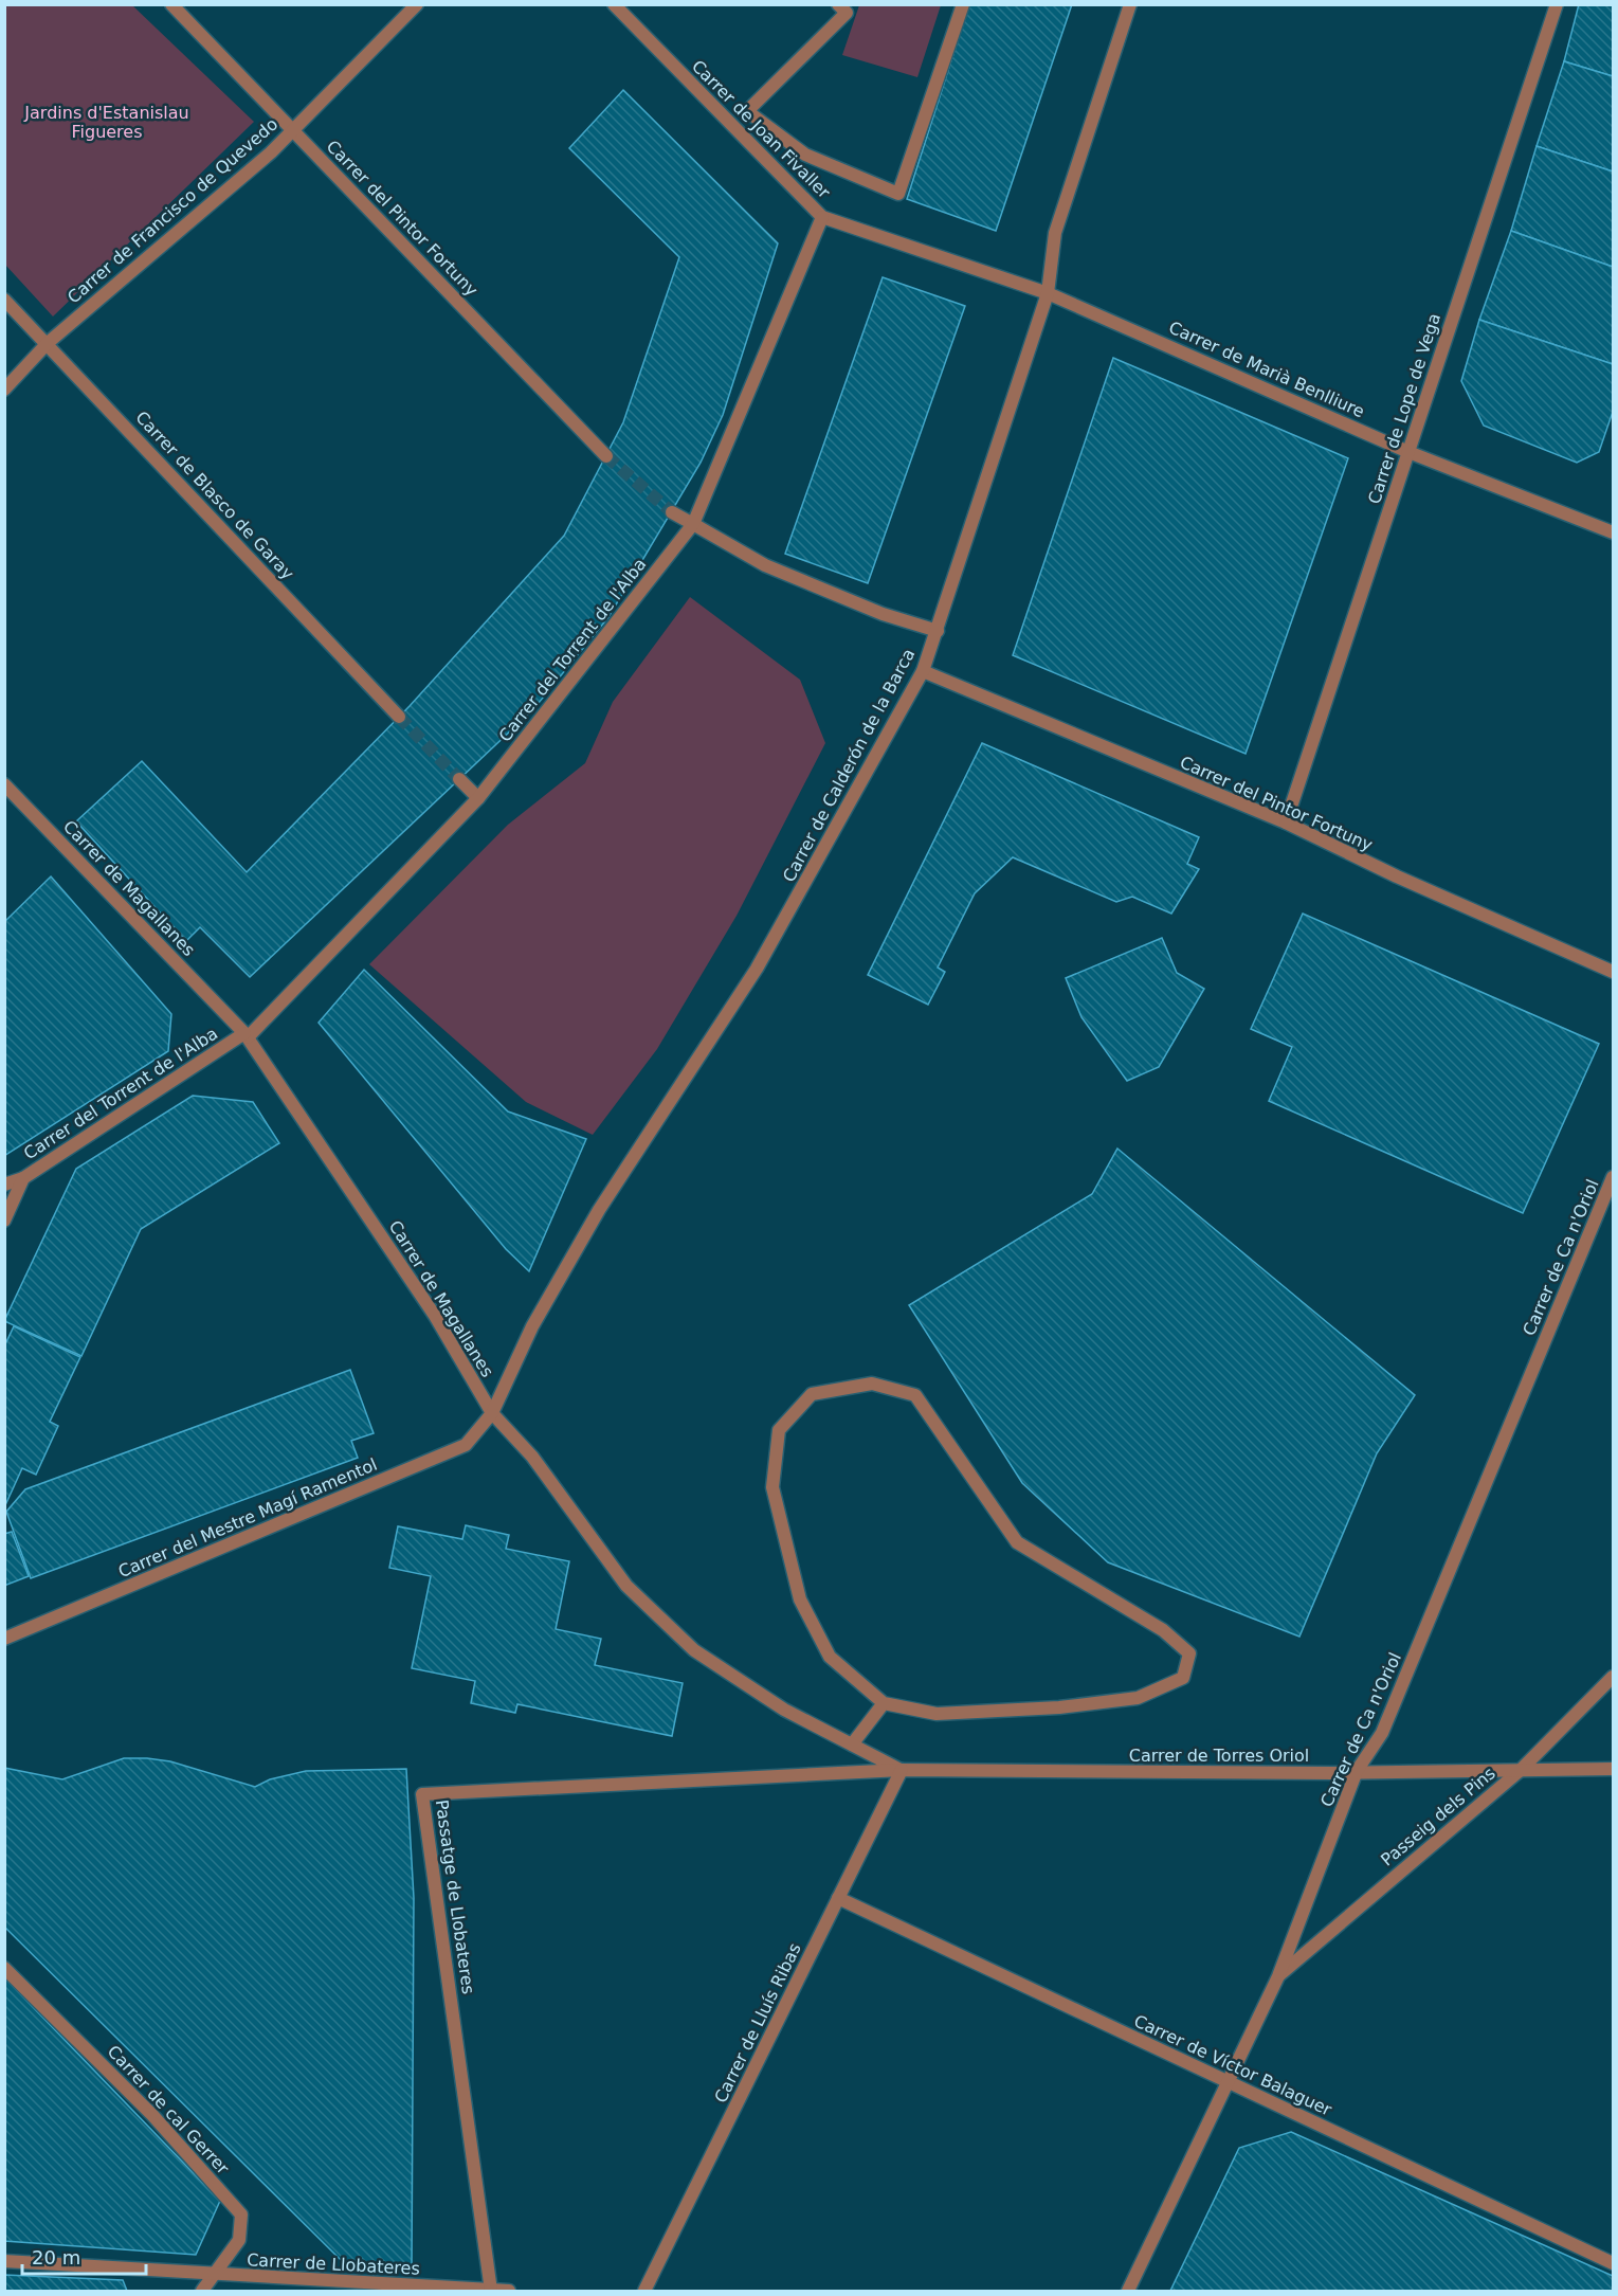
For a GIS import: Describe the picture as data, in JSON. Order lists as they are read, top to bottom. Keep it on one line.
{"streets":{"street":["Carrer de Joan Fivaller","Carrer de Francisco de Quevedo","Carrer del Pintor Fortuny","Carrer de Marià Benlliure","Carrer de Lope de Vega","Carrer de Blasco de Garay","Carrer del Torrent de l'Alba","Carrer de Calderón de la Barca","Carrer de Magallanes","Carrer de Ca n'Oriol","Carrer del Mestre Magí Ramentol","Carrer de Torres Oriol","Passeig dels Pins","Passatge de Llobateres","Carrer de Lluís Ribas","Carrer de Víctor Balaguer","Carrer de cal Gerrer","Carrer de Llobateres"]},"crossings":[["Carrer de Joan Fivaller","Carrer de Marià Benlliure"],["Carrer de Joan Fivaller","Carrer del Torrent de l'Alba"],["Carrer de Joan Fivaller","Carrer de Calderón de la Barca"],["Carrer de Francisco de Quevedo","Carrer del Pintor Fortuny"],["Carrer de Francisco de Quevedo","Carrer de Blasco de Garay"],["Carrer del Pintor Fortuny","Carrer de Lope de Vega"],["Carrer del Pintor Fortuny","Carrer de Calderón de la Barca"],["Carrer de Marià Benlliure","Carrer de Lope de Vega"],["Carrer de Marià Benlliure","Carrer de Calderón de la Barca"],["Carrer del Torrent de l'Alba","Carrer de Magallanes"],["Carrer de Calderón de la Barca","Carrer de Magallanes"],["Carrer de Calderón de la Barca","Carrer del Mestre Magí Ramentol"],["Carrer de Magallanes","Carrer del Mestre Magí Ramentol"],["Carrer de Magallanes","Carrer de Torres Oriol"],["Carrer de Magallanes","Passatge de Llobateres"],["Carrer de Magallanes","Carrer de Lluís Ribas"],["Carrer de Ca n'Oriol","Carrer de Torres Oriol"],["Carrer de Ca n'Oriol","Passeig dels Pins"],["Carrer de Ca n'Oriol","Carrer de Víctor Balaguer"],["Carrer de Torres Oriol","Passeig dels Pins"],["Carrer de Torres Oriol","Passatge de Llobateres"],["Carrer de Torres Oriol","Carrer de Lluís Ribas"],["Passatge de Llobateres","Carrer de Lluís Ribas"],["Passatge de Llobateres","Carrer de Llobateres"],["Carrer de Lluís Ribas","Carrer de Víctor Balaguer"],["Carrer de cal Gerrer","Carrer de Llobateres"]],"parks":["Jardins d'Estanislau Figueres"],"scale_bar":"20 m"}
